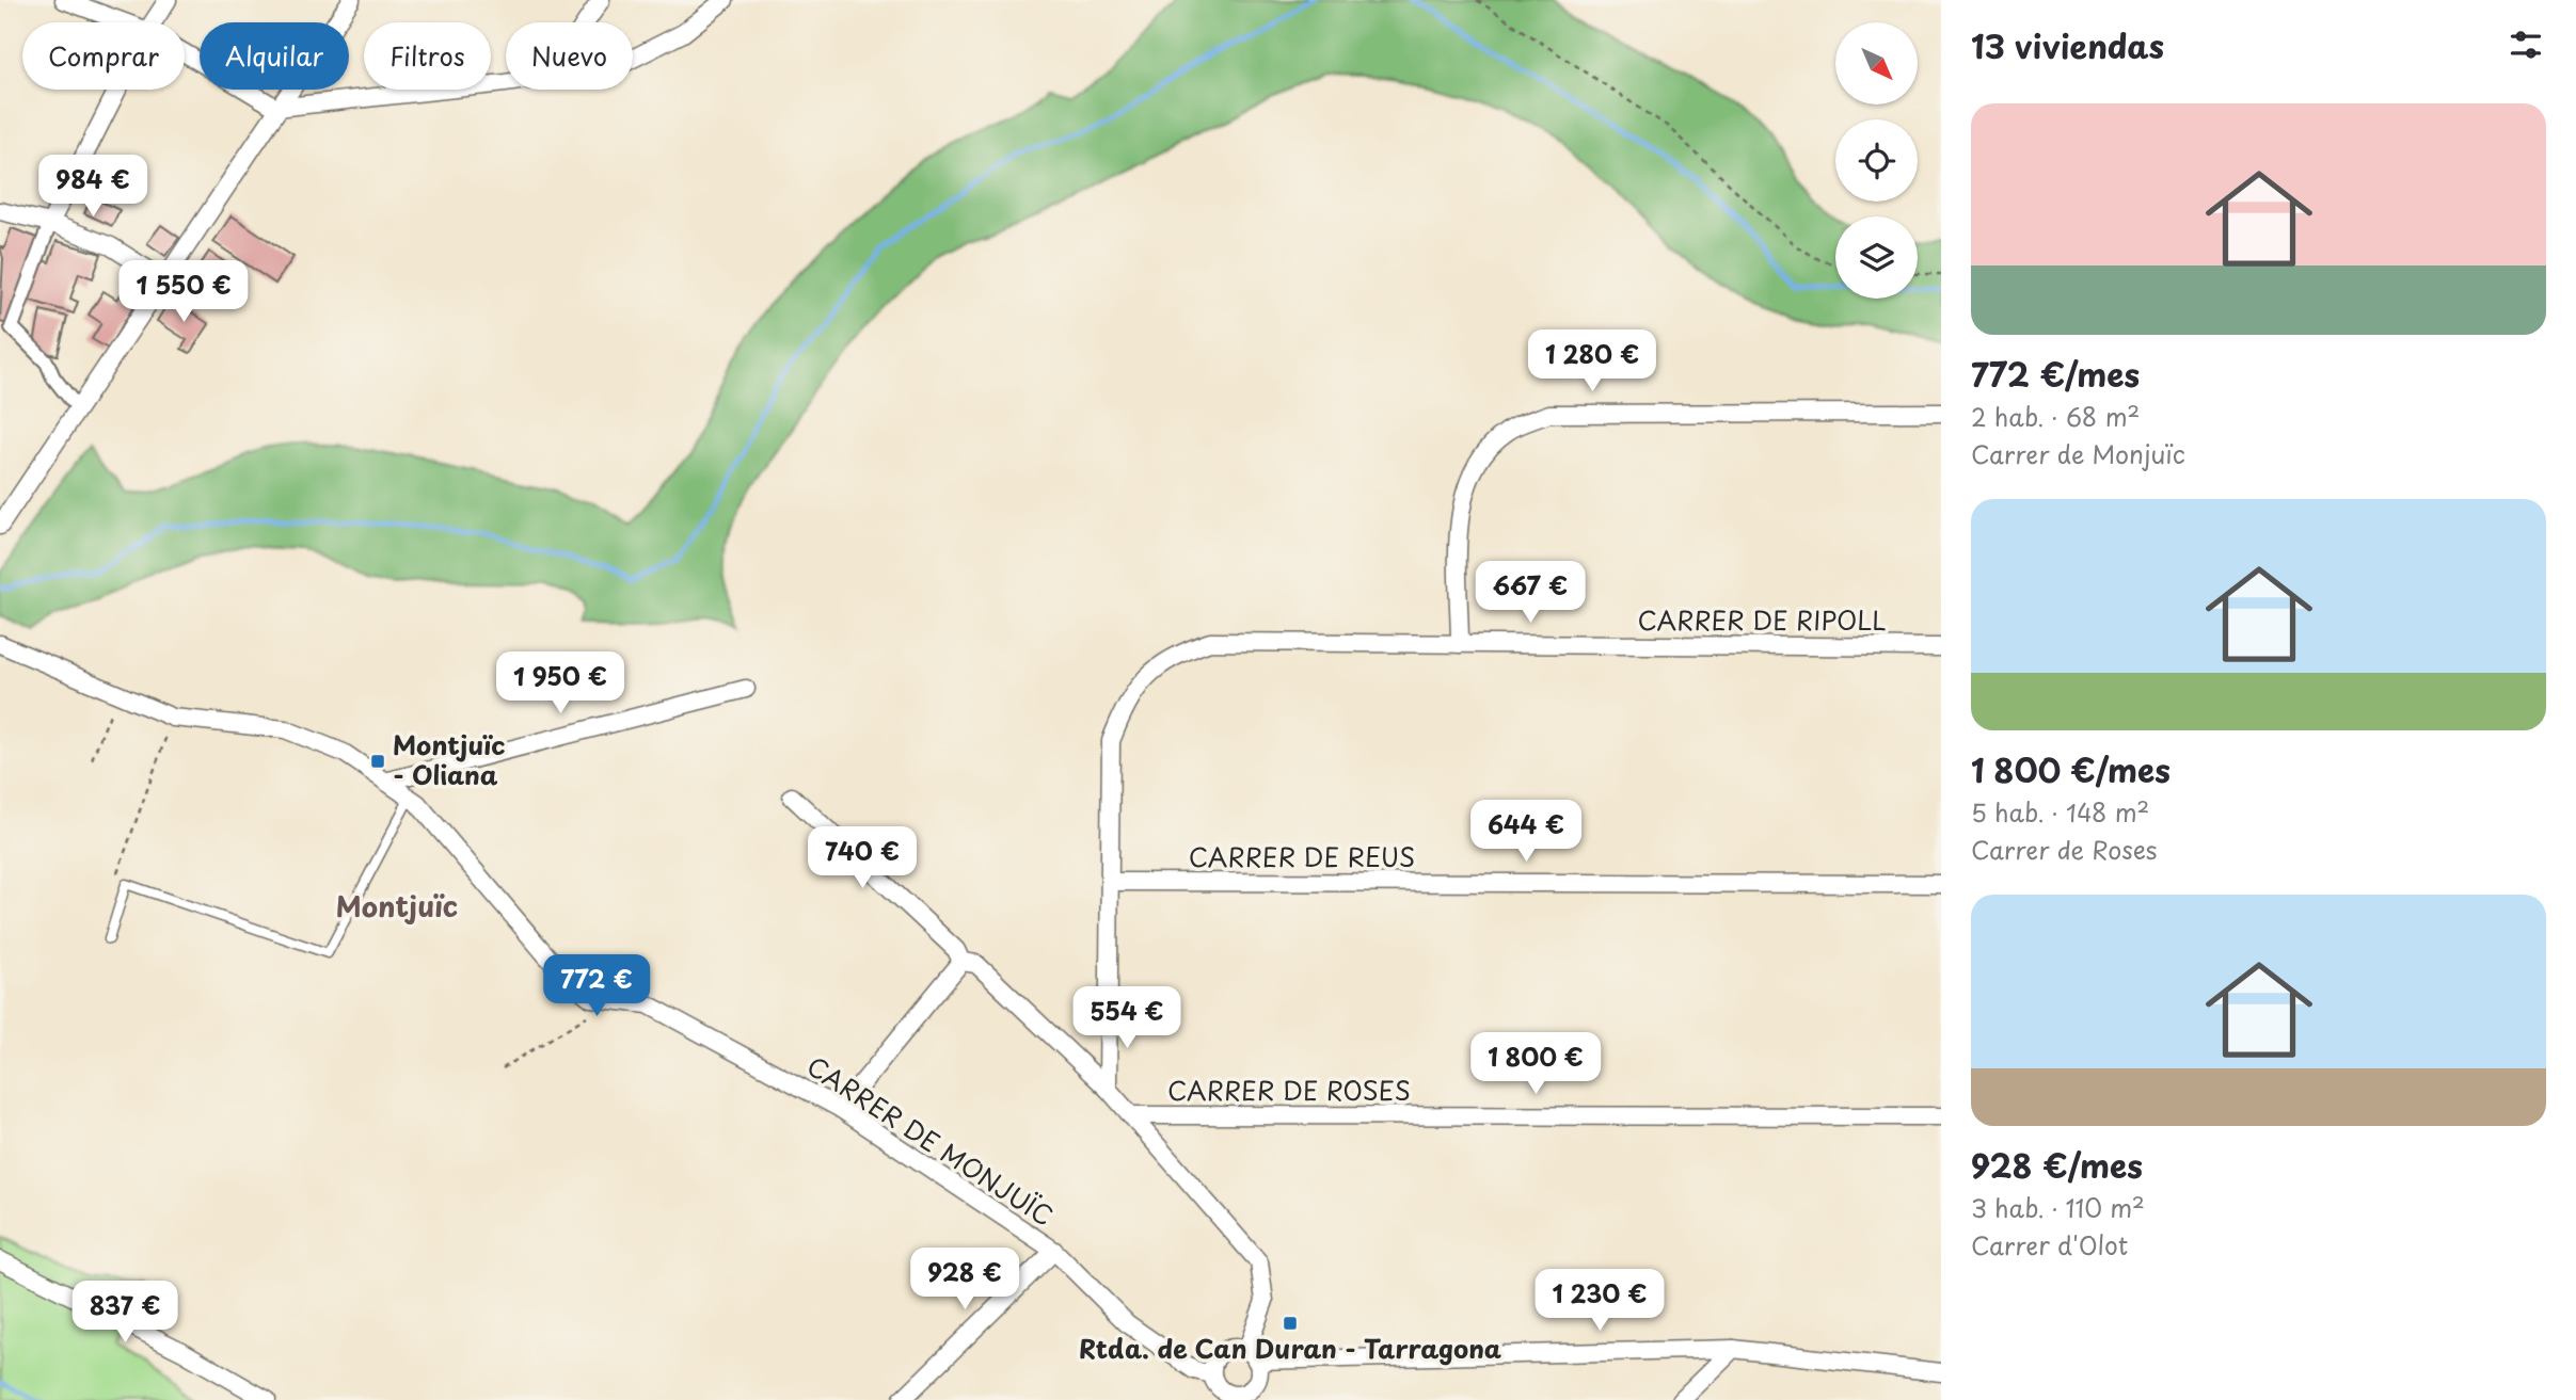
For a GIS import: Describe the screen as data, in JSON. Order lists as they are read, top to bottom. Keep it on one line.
{"streets":{"street":["CARRER DE RIPOLL","CARRER DE REUS","CARRER DE ROSES","CARRER DE MONJUÏC"]},"crossings":[["CARRER DE RIPOLL","CARRER DE REUS"]],"districts":["Montjuïc"],"places":{"transit":["Montjuïc - Oliana","Rtda. de Can Duran - Tarragona"]},"north":"bottom right","page":{"heading":"13 viviendas","chip":["Comprar","Alquilar","Filtros","Nuevo"],"list":[{"name":"772 €/mes","note":"2 hab. · 68 m² · Carrer de Monjuïc"},{"name":"1 800 €/mes","note":"5 hab. · 148 m² · Carrer de Roses"},{"name":"928 €/mes","note":"3 hab. · 110 m² · Carrer d'Olot"}],"price":["984 €","1 550 €","1 280 €","667 €","1 950 €","644 €","740 €","772 €","554 €","1 800 €","928 €","1 230 €","837 €"]}}
